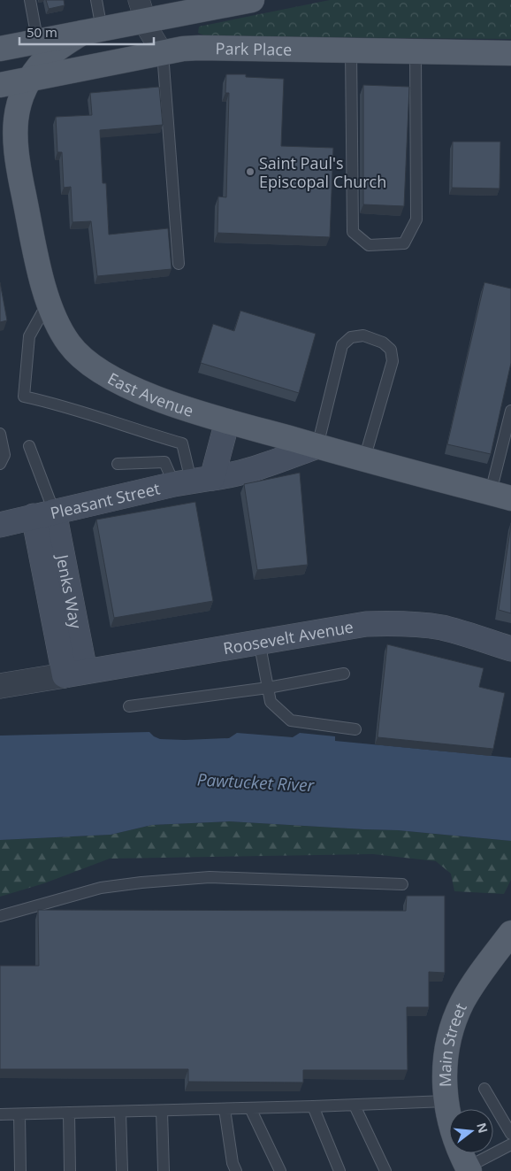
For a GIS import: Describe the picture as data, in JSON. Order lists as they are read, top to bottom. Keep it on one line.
{"streets":{"main road":["Park Place","East Avenue","Pleasant Street","Jenks Way","Roosevelt Avenue","Main Street"]},"crossings":[["Park Place","East Avenue"],["East Avenue","Pleasant Street"],["Pleasant Street","Jenks Way"],["Jenks Way","Roosevelt Avenue"]],"water":["Pawtucket River"],"places":["Saint Paul's Episcopal Church"],"scale_bar":"50 m","north":"right"}
